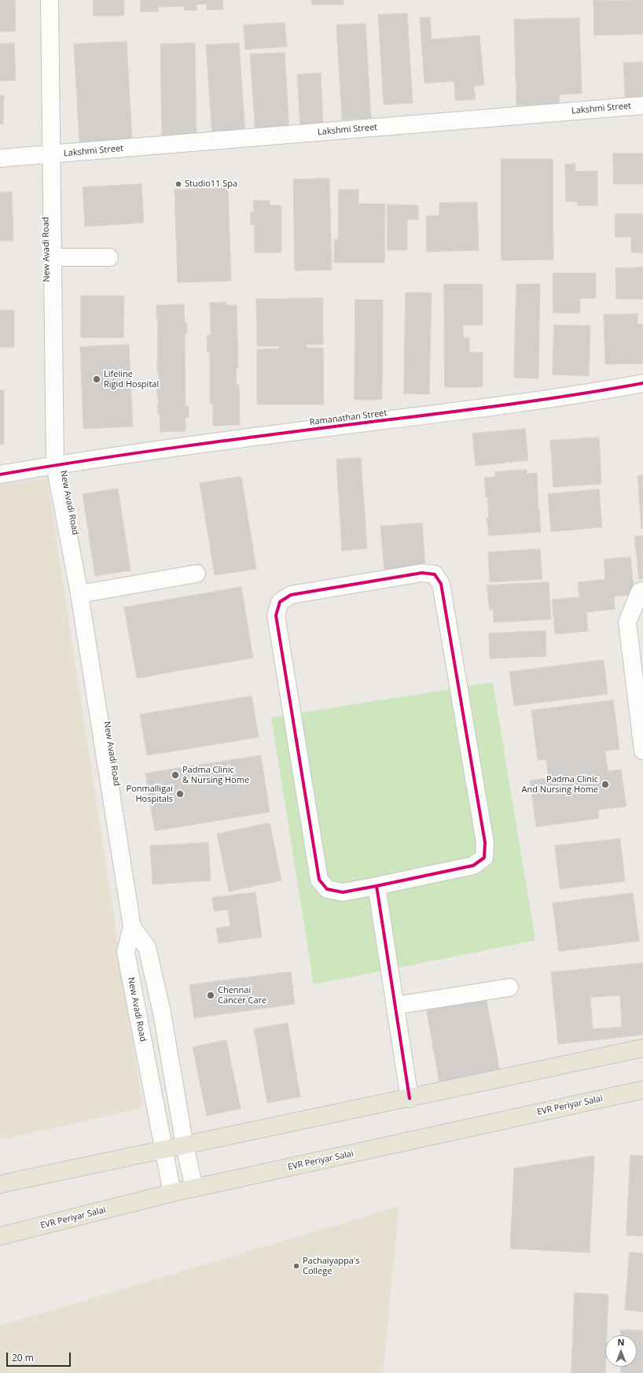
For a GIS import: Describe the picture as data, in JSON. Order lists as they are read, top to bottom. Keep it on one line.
{"streets":{"main road":["EVR Periyar Salai"],"street":["Lakshmi Street","New Avadi Road","Ramanathan Street"]},"crossings":[["Lakshmi Street","New Avadi Road"],["New Avadi Road","Ramanathan Street"],["New Avadi Road","EVR Periyar Salai"]],"places":["Studio11 Spa","Lifeline Rigid Hospital","Padma Clinic & Nursing Home","Padma Clinic And Nursing Home","Ponmalligai Hospitals","Chennai Cancer Care","Pachaiyappa's College"],"scale_bar":"20 m","north":"top"}
